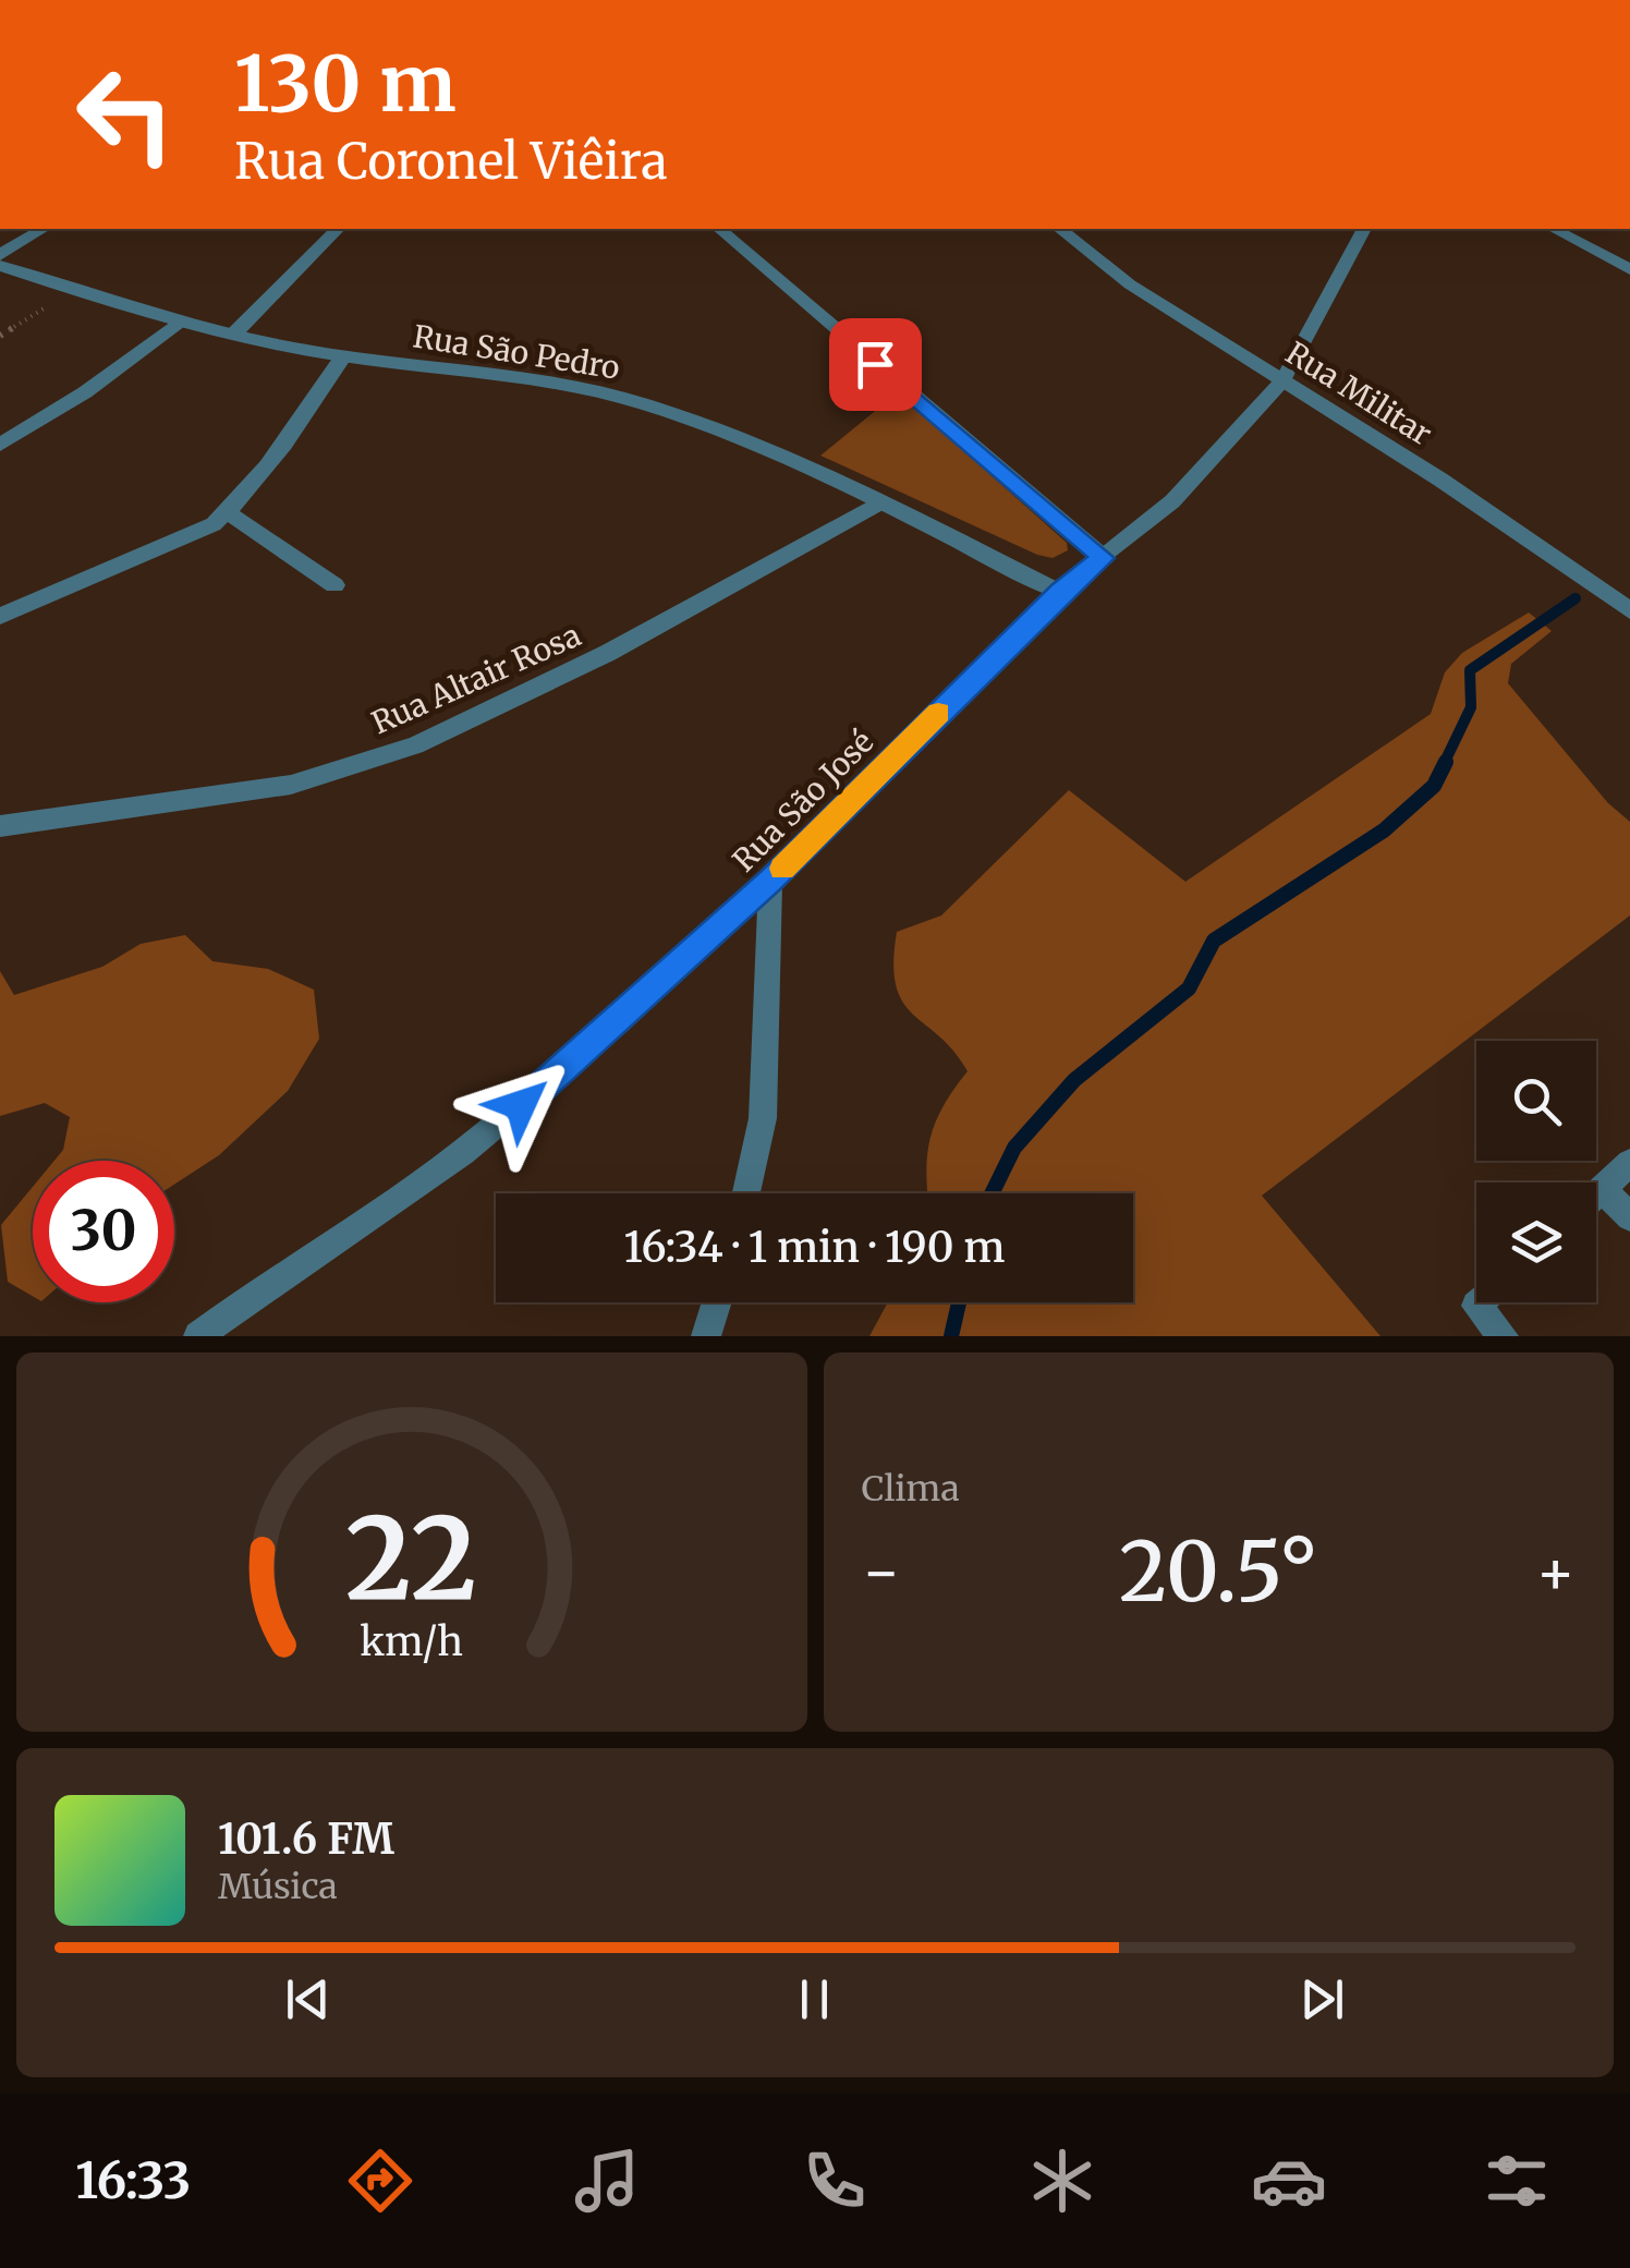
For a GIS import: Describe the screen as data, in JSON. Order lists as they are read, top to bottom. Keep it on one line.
{"streets":{"street":["Rua São Pedro","Rua Militar","Rua Altair Rosa","Rua São José"]},"crossings":[["Rua São Pedro","Rua Altair Rosa"],["Rua São Pedro","Rua São José"],["Rua Militar","Rua São José"]],"page":{"turn":["130 m","Rua Coronel Viêira"],"limit":"30","trip":"16:34 · 1 min · 190 m","tile":"Clima","heat":["−","20.5°","+"],"song":["101.6 FM","Música"],"tabs":"16:33","gauge":["22","km/h"]}}
